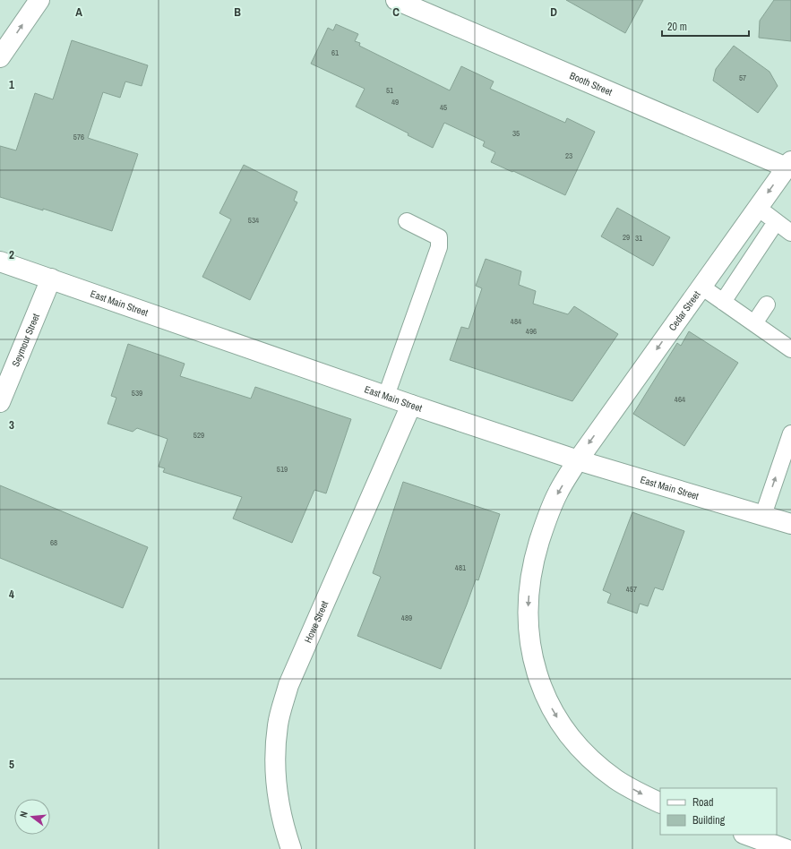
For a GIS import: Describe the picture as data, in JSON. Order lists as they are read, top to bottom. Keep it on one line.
{"streets":{"main road":["Booth Street","East Main Street","Cedar Street","Seymour Street","Howe Street"]},"crossings":[["Booth Street","Cedar Street"],["East Main Street","Cedar Street"],["East Main Street","Seymour Street"],["East Main Street","Howe Street"]],"one_way":["Cedar Street"],"house_numbers":["61","57","51","49","45","35","576","23","534","29","31","484","496","539","464","529","519","68","481","457","489"],"legend":["Road","Building"],"scale_bar":"20 m","north":"left","grid":{"columns":["A","B","C","D"],"rows":["1","2","3","4","5"]}}
